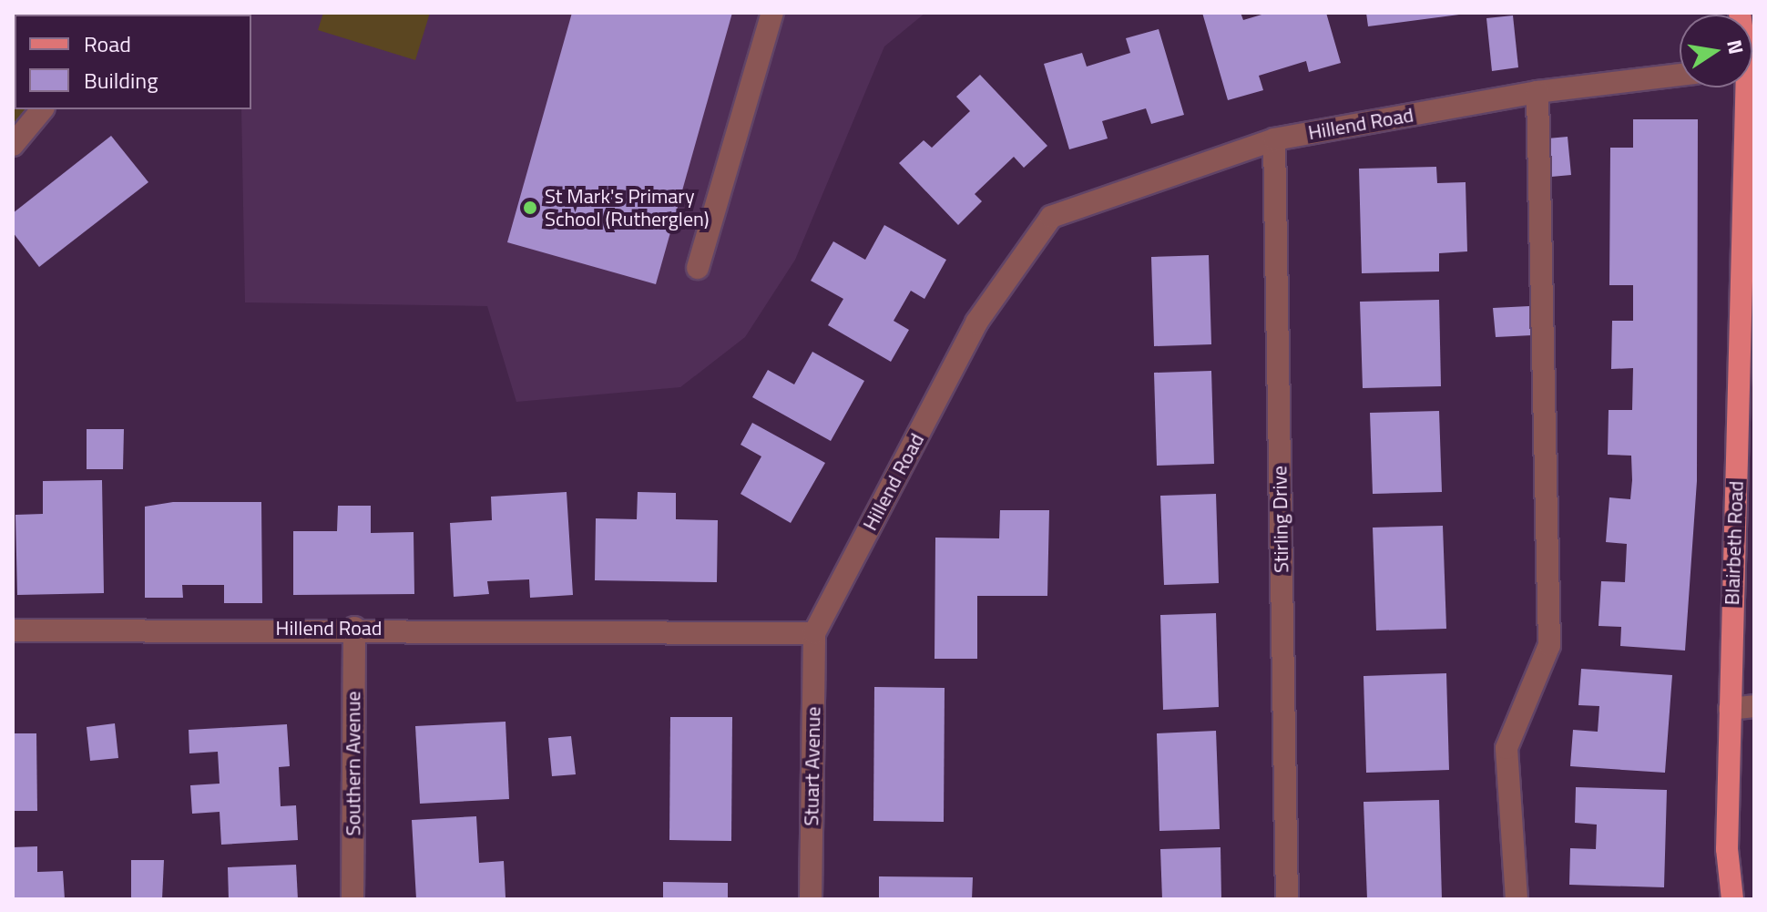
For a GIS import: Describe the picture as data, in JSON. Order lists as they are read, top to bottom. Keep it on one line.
{"streets":{"main road":["Blairbeth Road"],"street":["Hillend Road","Stirling Drive","Southern Avenue","Stuart Avenue"]},"crossings":[["Hillend Road","Stirling Drive"],["Hillend Road","Southern Avenue"],["Hillend Road","Stuart Avenue"]],"places":["St Mark's Primary School (Rutherglen)"],"legend":["Road","Building"],"north":"right"}
